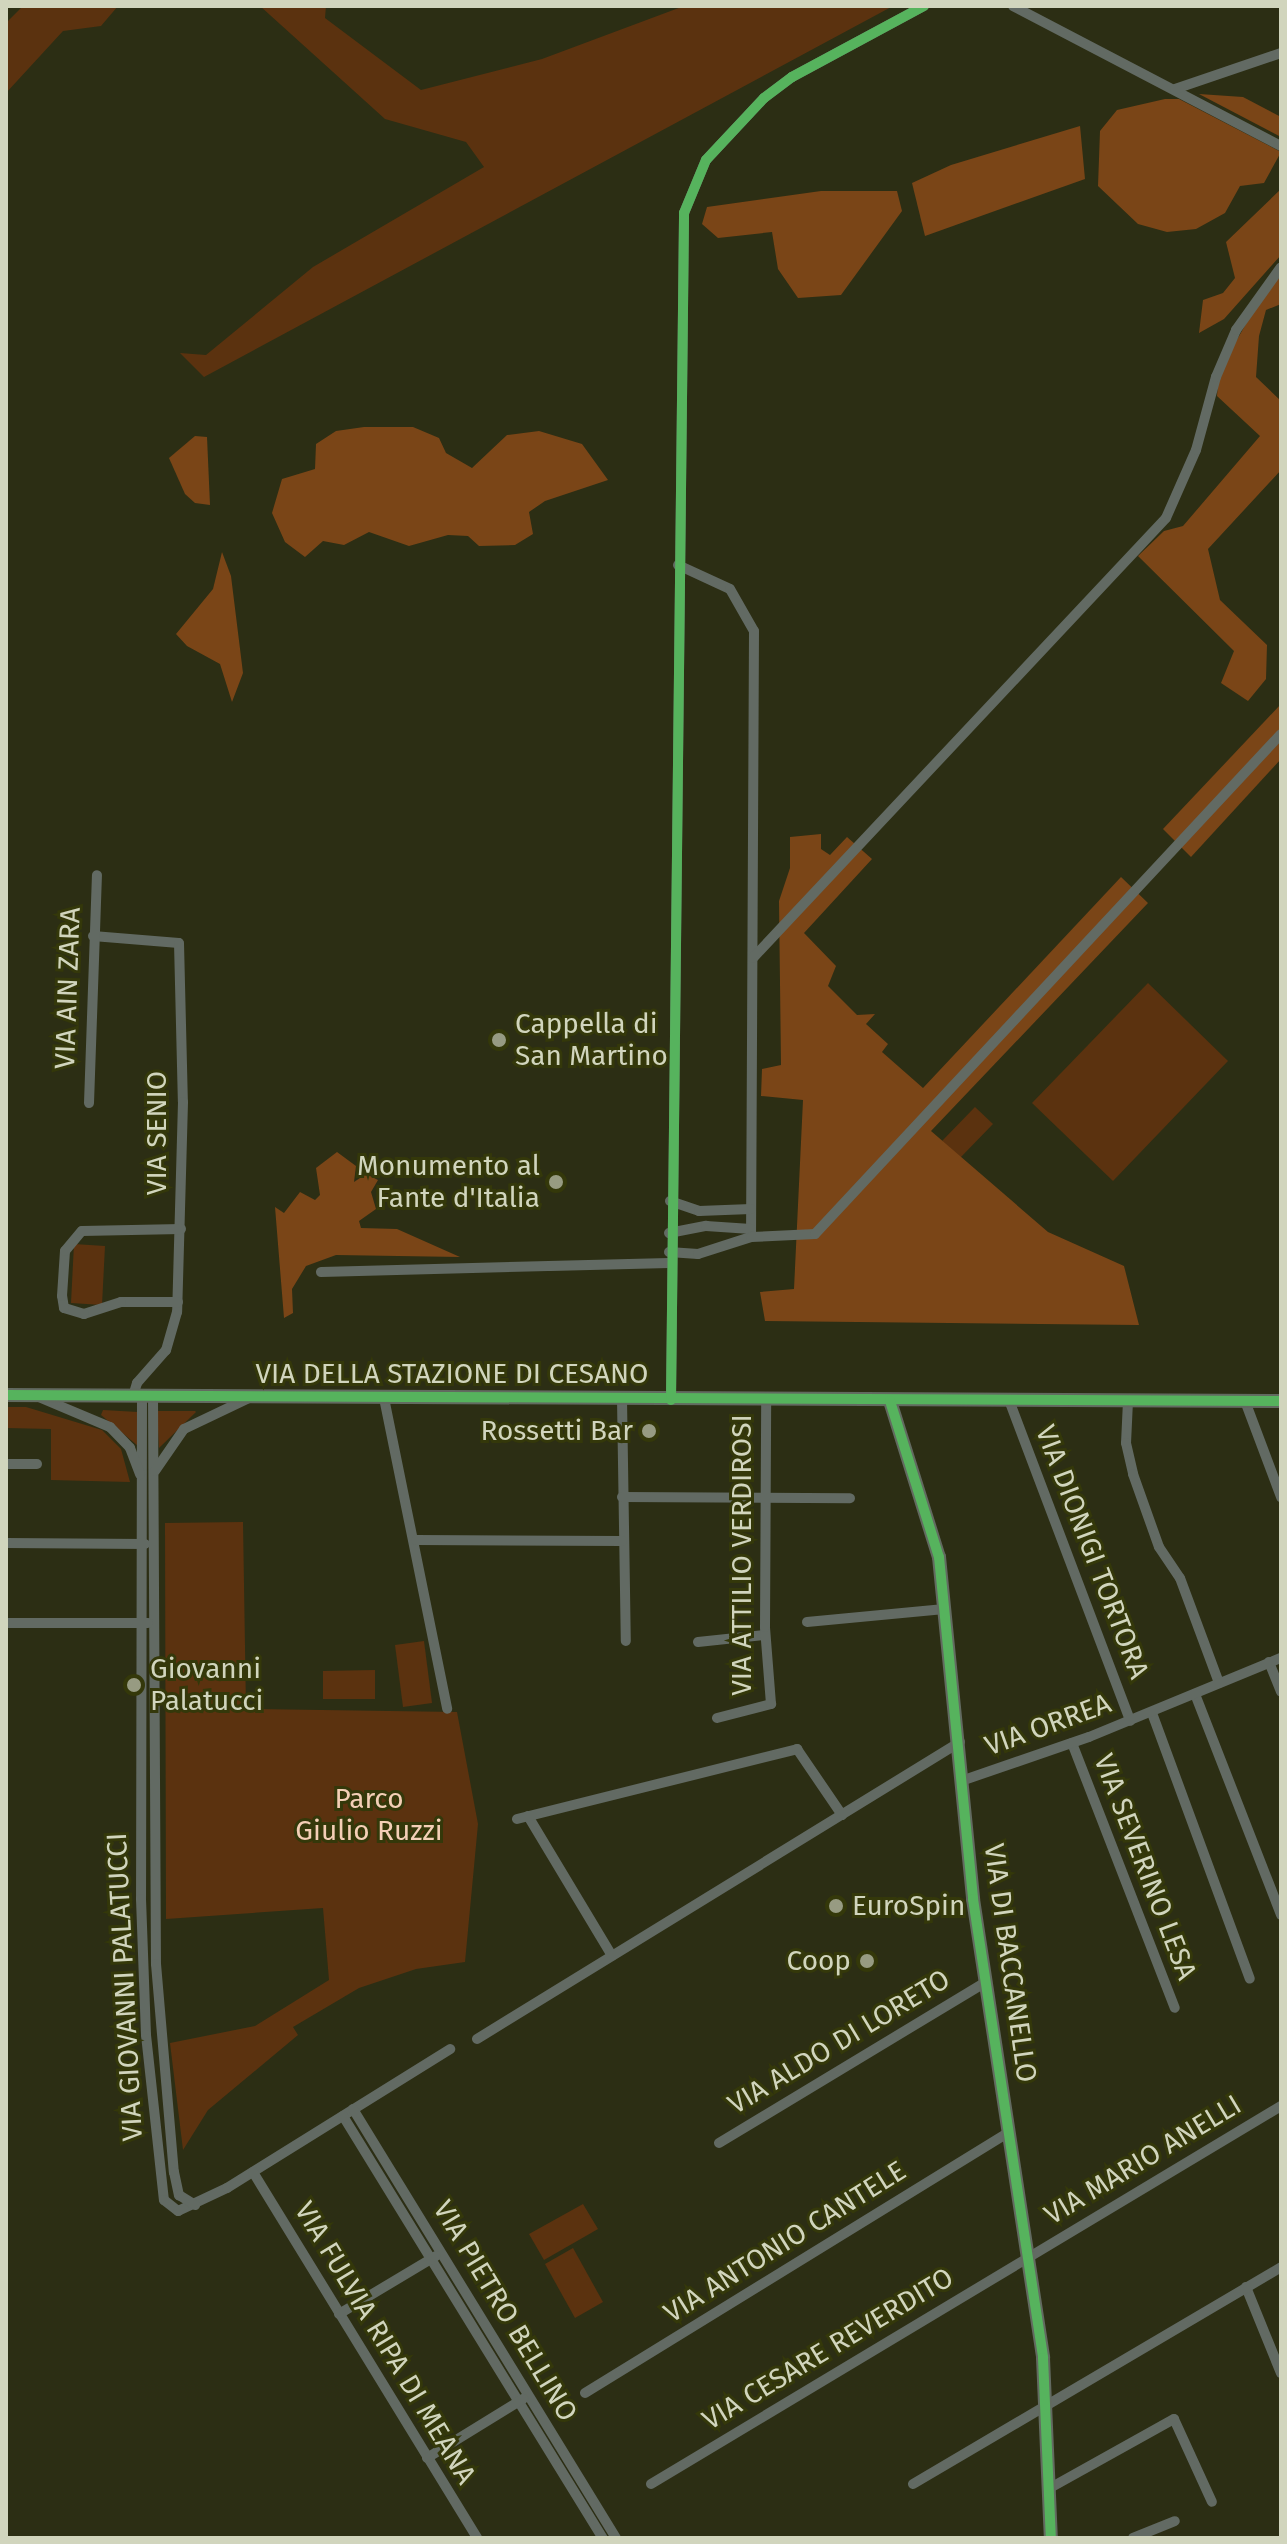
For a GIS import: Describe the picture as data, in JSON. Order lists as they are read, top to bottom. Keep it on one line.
{"streets":{"street":["VIA AIN ZARA","VIA SENIO","VIA DELLA STAZIONE DI CESANO","VIA DIONIGI TORTORA","VIA ATTILIO VERDIROSI","VIA ORREA","VIA SEVERINO LESA","VIA DI BACCANELLO","VIA GIOVANNI PALATUCCI","VIA ALDO DI LORETO","VIA MARIO ANELLI","VIA ANTONIO CANTELE","VIA PIETRO BELLINO","VIA FULVIA RIPA DI MEANA","VIA CESARE REVERDITO"]},"crossings":[["VIA AIN ZARA","VIA SENIO"],["VIA SENIO","VIA DELLA STAZIONE DI CESANO"],["VIA SENIO","VIA GIOVANNI PALATUCCI"],["VIA DELLA STAZIONE DI CESANO","VIA DIONIGI TORTORA"],["VIA DELLA STAZIONE DI CESANO","VIA ATTILIO VERDIROSI"],["VIA DELLA STAZIONE DI CESANO","VIA DI BACCANELLO"],["VIA DELLA STAZIONE DI CESANO","VIA GIOVANNI PALATUCCI"],["VIA DIONIGI TORTORA","VIA ORREA"],["VIA ORREA","VIA SEVERINO LESA"],["VIA ORREA","VIA DI BACCANELLO"],["VIA DI BACCANELLO","VIA ALDO DI LORETO"],["VIA DI BACCANELLO","VIA MARIO ANELLI"],["VIA DI BACCANELLO","VIA ANTONIO CANTELE"],["VIA DI BACCANELLO","VIA CESARE REVERDITO"],["VIA MARIO ANELLI","VIA CESARE REVERDITO"]],"parks":["Parco Giulio Ruzzi"],"places":["Cappella di San Martino","Monumento al Fante d'Italia","Rossetti Bar","Giovanni Palatucci","EuroSpin","Coop"]}
